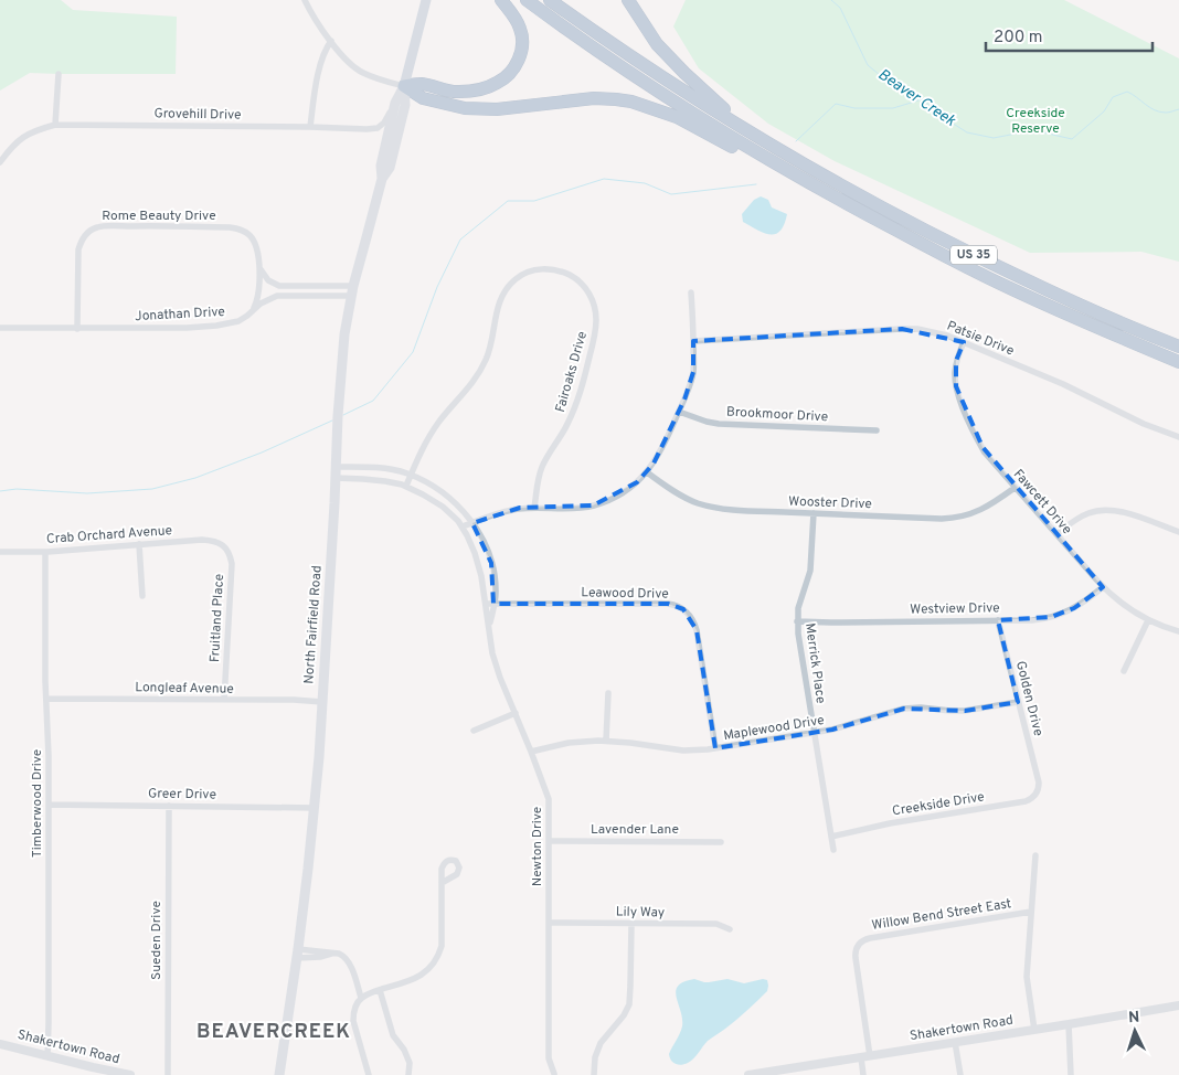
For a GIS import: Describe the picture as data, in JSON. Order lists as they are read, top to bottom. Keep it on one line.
{"streets":{"highway":["US 35"],"main road":["North Fairfield Road"],"street":["Grovehill Drive","Rome Beauty Drive","Jonathan Drive","Patsie Drive","Fairoaks Drive","Brookmoor Drive","Fawcett Drive","Wooster Drive","Crab Orchard Avenue","Leawood Drive","Westview Drive","Fruitland Place","Merrick Place","Longleaf Avenue","Golden Drive","Maplewood Drive","Greer Drive","Timberwood Drive","Creekside Drive","Lavender Lane","Newton Drive","Lily Way","Willow Bend Street East","Sueden Drive","Shakertown Road"]},"crossings":[["Grovehill Drive","North Fairfield Road"],["Rome Beauty Drive","Jonathan Drive"],["Jonathan Drive","North Fairfield Road"],["Patsie Drive","Fawcett Drive"],["Fairoaks Drive","Newton Drive"],["Fawcett Drive","Wooster Drive"],["Fawcett Drive","Westview Drive"],["Wooster Drive","Merrick Place"],["Crab Orchard Avenue","Fruitland Place"],["Crab Orchard Avenue","Timberwood Drive"],["Leawood Drive","Maplewood Drive"],["Leawood Drive","Newton Drive"],["Westview Drive","Merrick Place"],["Westview Drive","Golden Drive"],["Fruitland Place","Longleaf Avenue"],["North Fairfield Road","Longleaf Avenue"],["North Fairfield Road","Greer Drive"],["North Fairfield Road","Newton Drive"],["Merrick Place","Maplewood Drive"],["Merrick Place","Creekside Drive"],["Longleaf Avenue","Timberwood Drive"],["Golden Drive","Maplewood Drive"],["Golden Drive","Creekside Drive"],["Maplewood Drive","Newton Drive"],["Greer Drive","Timberwood Drive"],["Greer Drive","Sueden Drive"],["Timberwood Drive","Shakertown Road"],["Lavender Lane","Newton Drive"],["Newton Drive","Lily Way"],["Willow Bend Street East","Shakertown Road"]],"districts":["BEAVERCREEK"],"water":["Beaver Creek"],"parks":["Creekside Reserve"],"scale_bar":"200 m","north":"top"}
